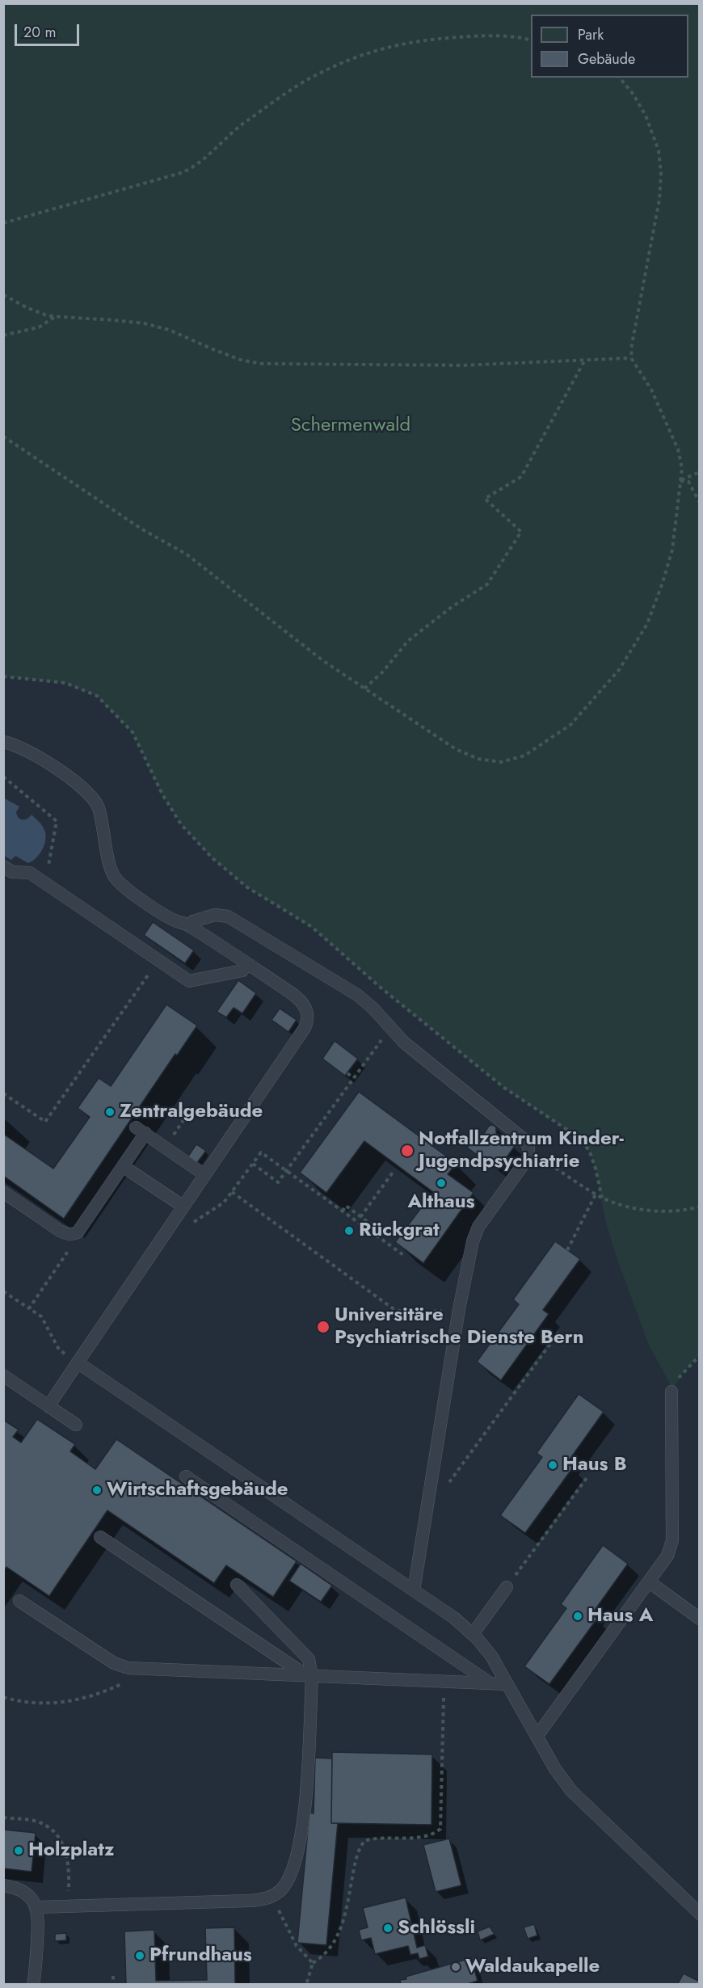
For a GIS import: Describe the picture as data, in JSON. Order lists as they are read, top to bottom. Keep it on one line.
{"parks":["Schermenwald"],"places":["Zentralgebäude","Notfallzentrum Kinder- Jugendpsychiatrie","Althaus","Rückgrat","Universitäre Psychiatrische Dienste Bern","Haus B","Wirtschaftsgebäude","Haus A","Holzplatz","Schlössli","Pfrundhaus","Waldaukapelle"],"legend":["Park","Gebäude"],"scale_bar":"20 m"}
